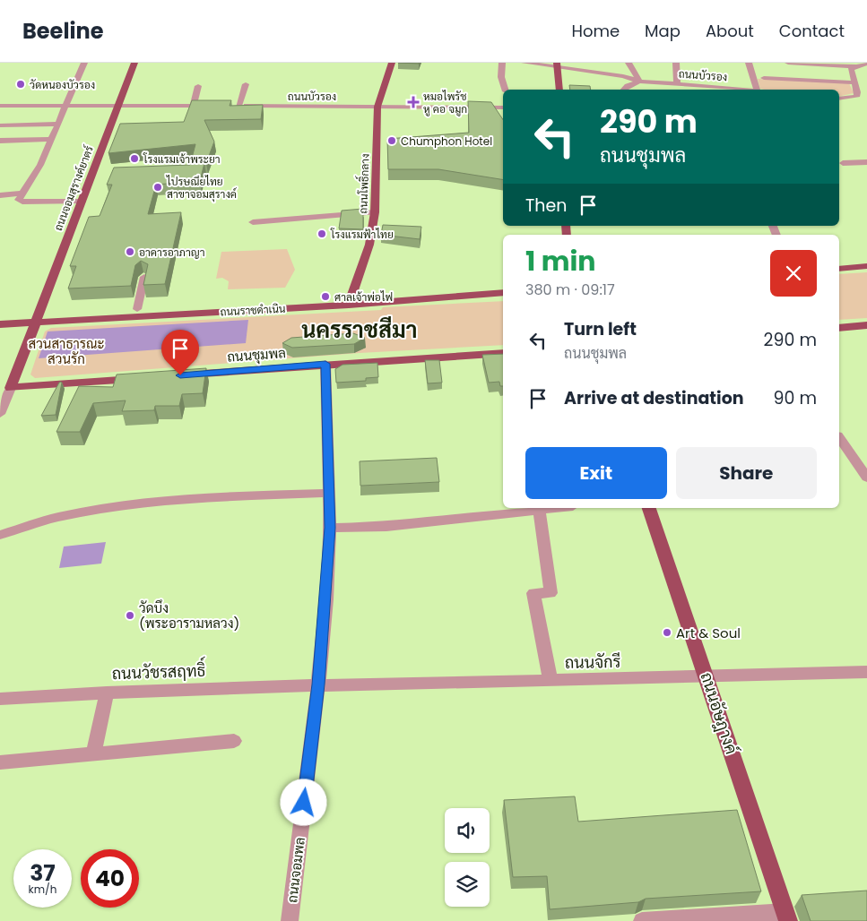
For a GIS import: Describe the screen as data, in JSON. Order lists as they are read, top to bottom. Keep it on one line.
{"streets":{"main road":["ถนนโพธิ์กลาง","ถนนจอมสุรางค์ยาตร์","ถนนราชดำเนิน","ถนนชุมพล","ถนนอัษฎางค์"],"street":["ถนนบัวรอง","ถนนจักรี","ถนนวัชรสฤทธิ์","ถนนจอมพล"]},"crossings":[["ถนนบัวรอง","ถนนโพธิ์กลาง"],["ถนนโพธิ์กลาง","ถนนราชดำเนิน"],["ถนนจอมสุรางค์ยาตร์","ถนนราชดำเนิน"],["ถนนชุมพล","ถนนจอมพล"],["ถนนจักรี","ถนนวัชรสฤทธิ์"],["ถนนจักรี","ถนนอัษฎางค์"],["ถนนจักรี","ถนนจอมพล"],["ถนนวัชรสฤทธิ์","ถนนจอมพล"]],"districts":["นครราชสีมา"],"parks":["สวนสาธารณะ สวนรัก"],"places":{"other":["วัดหนองบัวรอง","Chumphon Hotel","โรงแรมเจ้าพระยา","ไปรษณียไทย สาขาจอมสุรางค์","โรงแรมฟ้าไทย","อาคารอาภาญา","ศาลเจ้าพ่อไฟ","วัดบึง (พระอารามหลวง)","Art & Soul"],"health":["หมอไพรัช หู คอ จมูก"]},"page":{"header":"Beeline","nav":["Home","Map","About","Contact"],"turn":["290 m","ถนนชุมพล"],"then":"Then","heading":["1 min","380 m · 09:17"],"list":[{"name":"Turn left","note":"ถนนชุมพล","value":"290 m"},{"name":"Arrive at destination","value":"90 m"}],"buttons":["Exit","Share"],"speed":"37 km/h","limit":"40"}}
